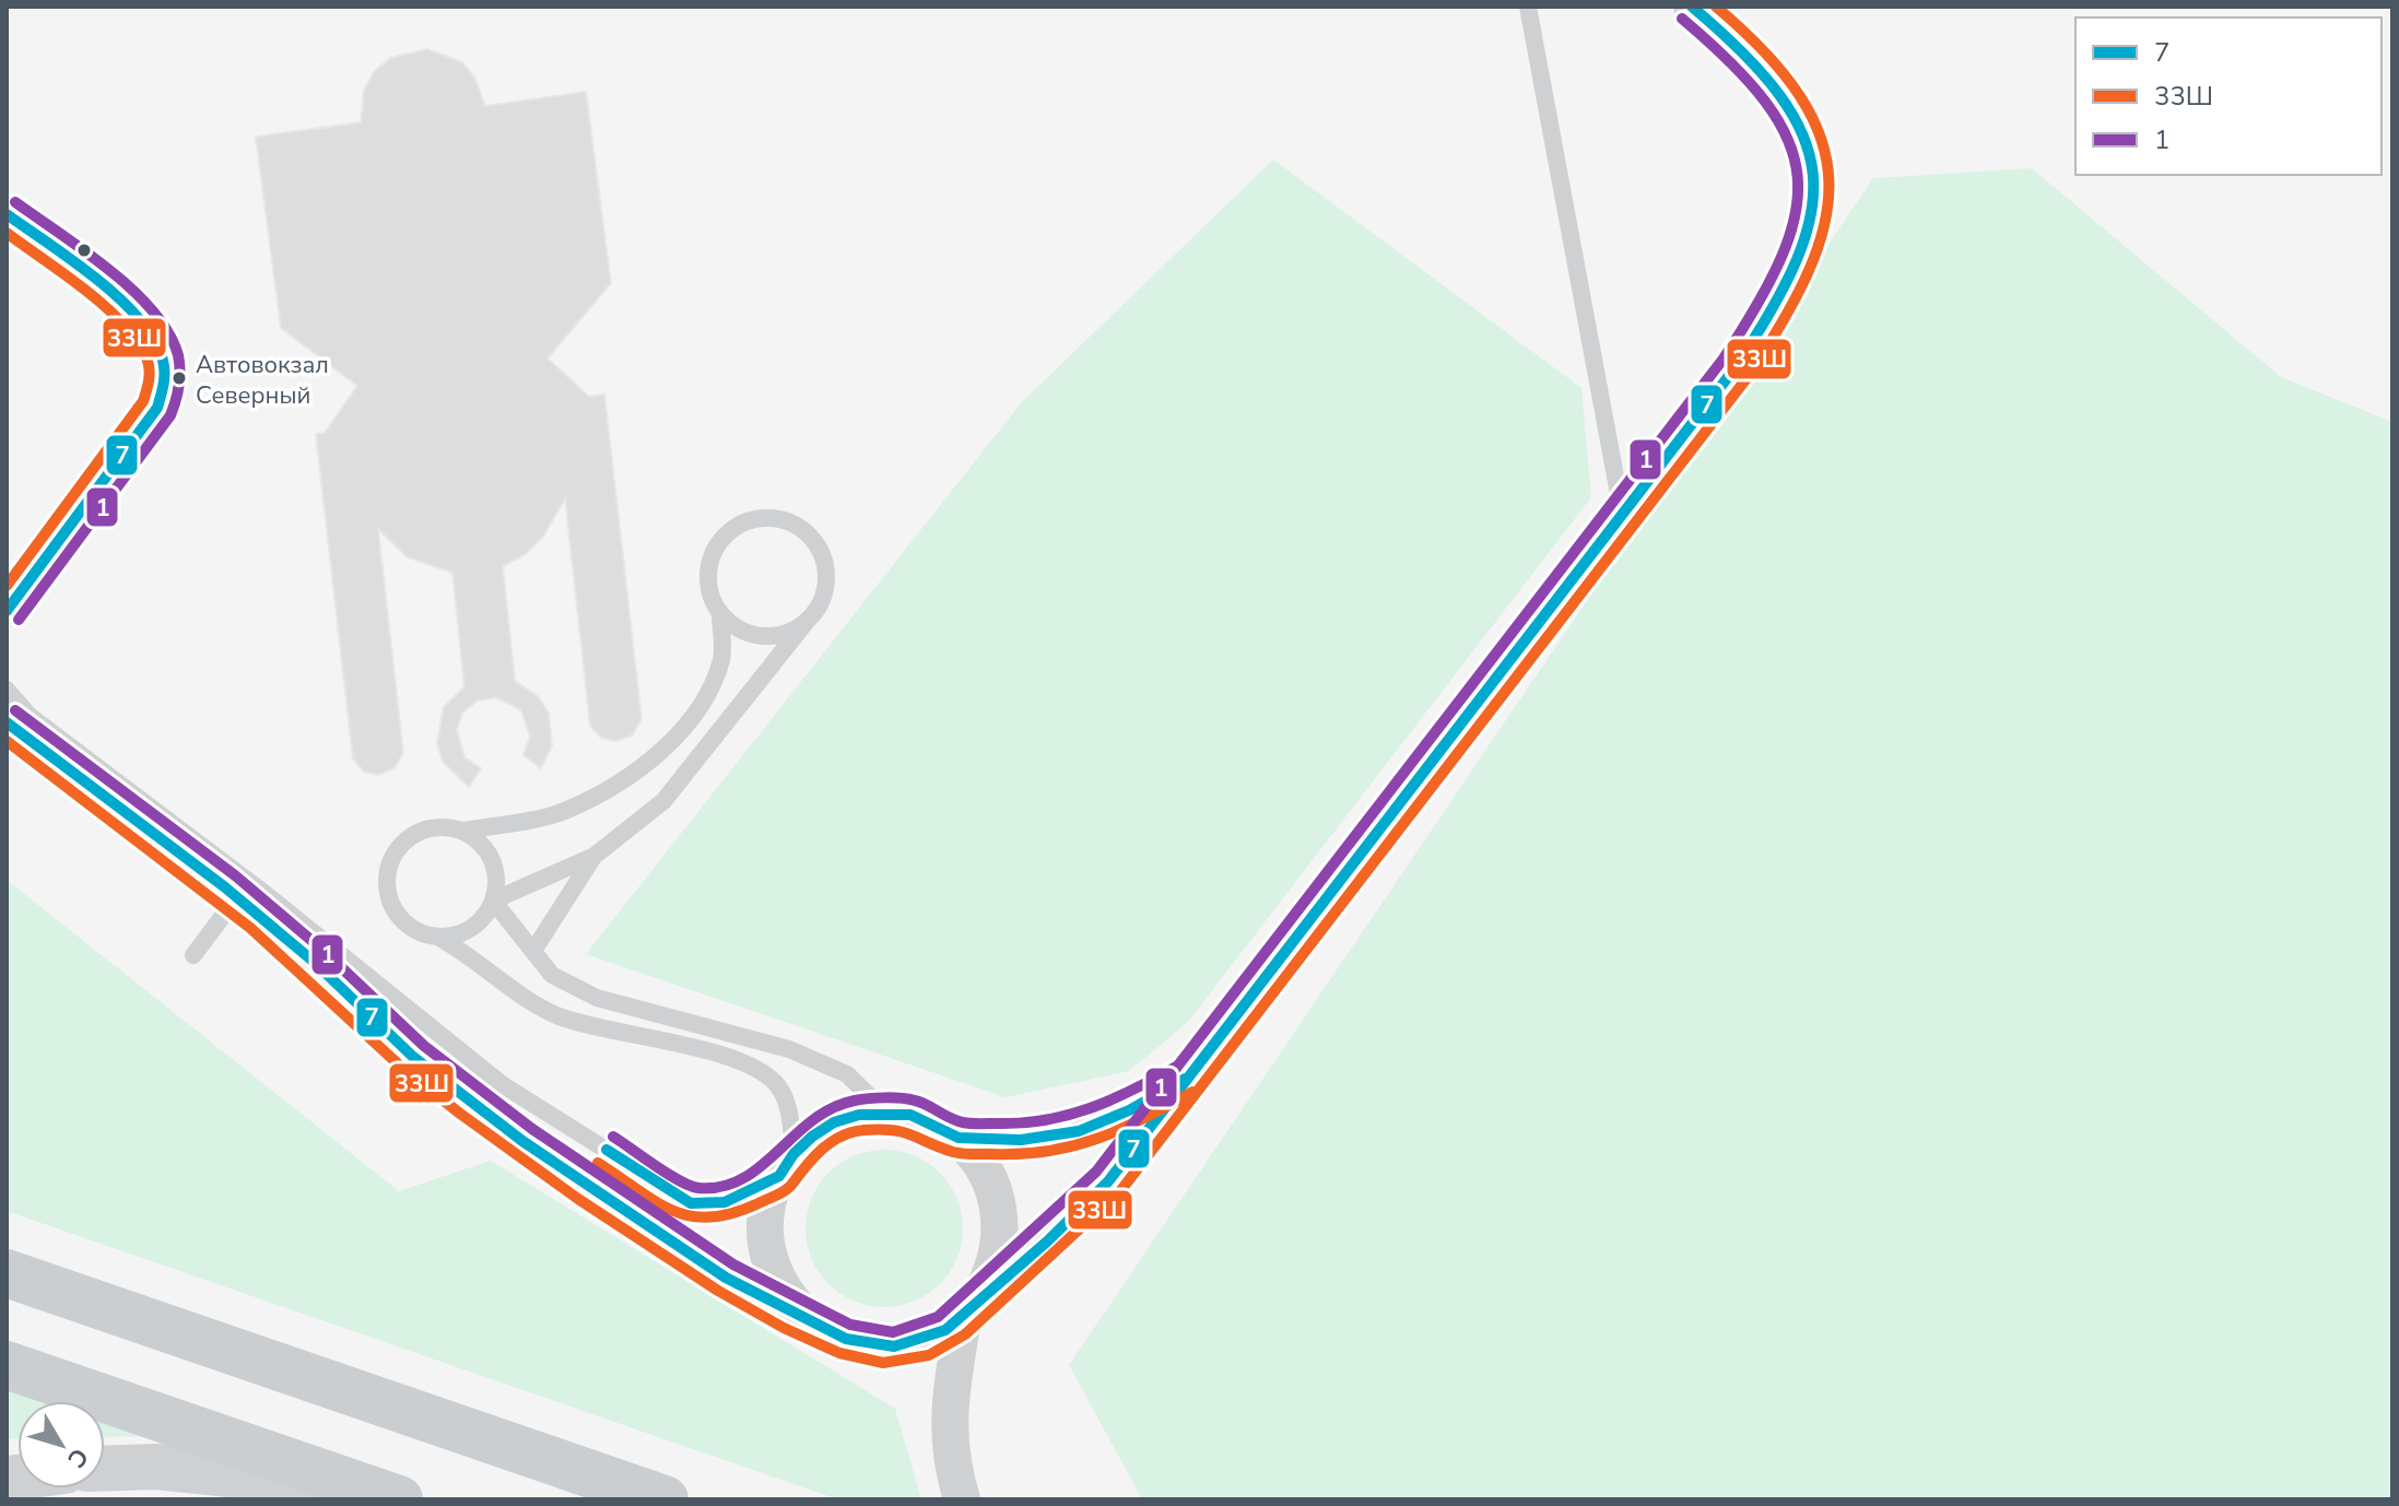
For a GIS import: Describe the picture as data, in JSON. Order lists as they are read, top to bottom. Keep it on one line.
{"places":["Автовокзал Северный"],"lines":["transit line 7","transit line 33Ш","transit line 1"],"legend":["7","33Ш","1"],"north":"bottom right"}
